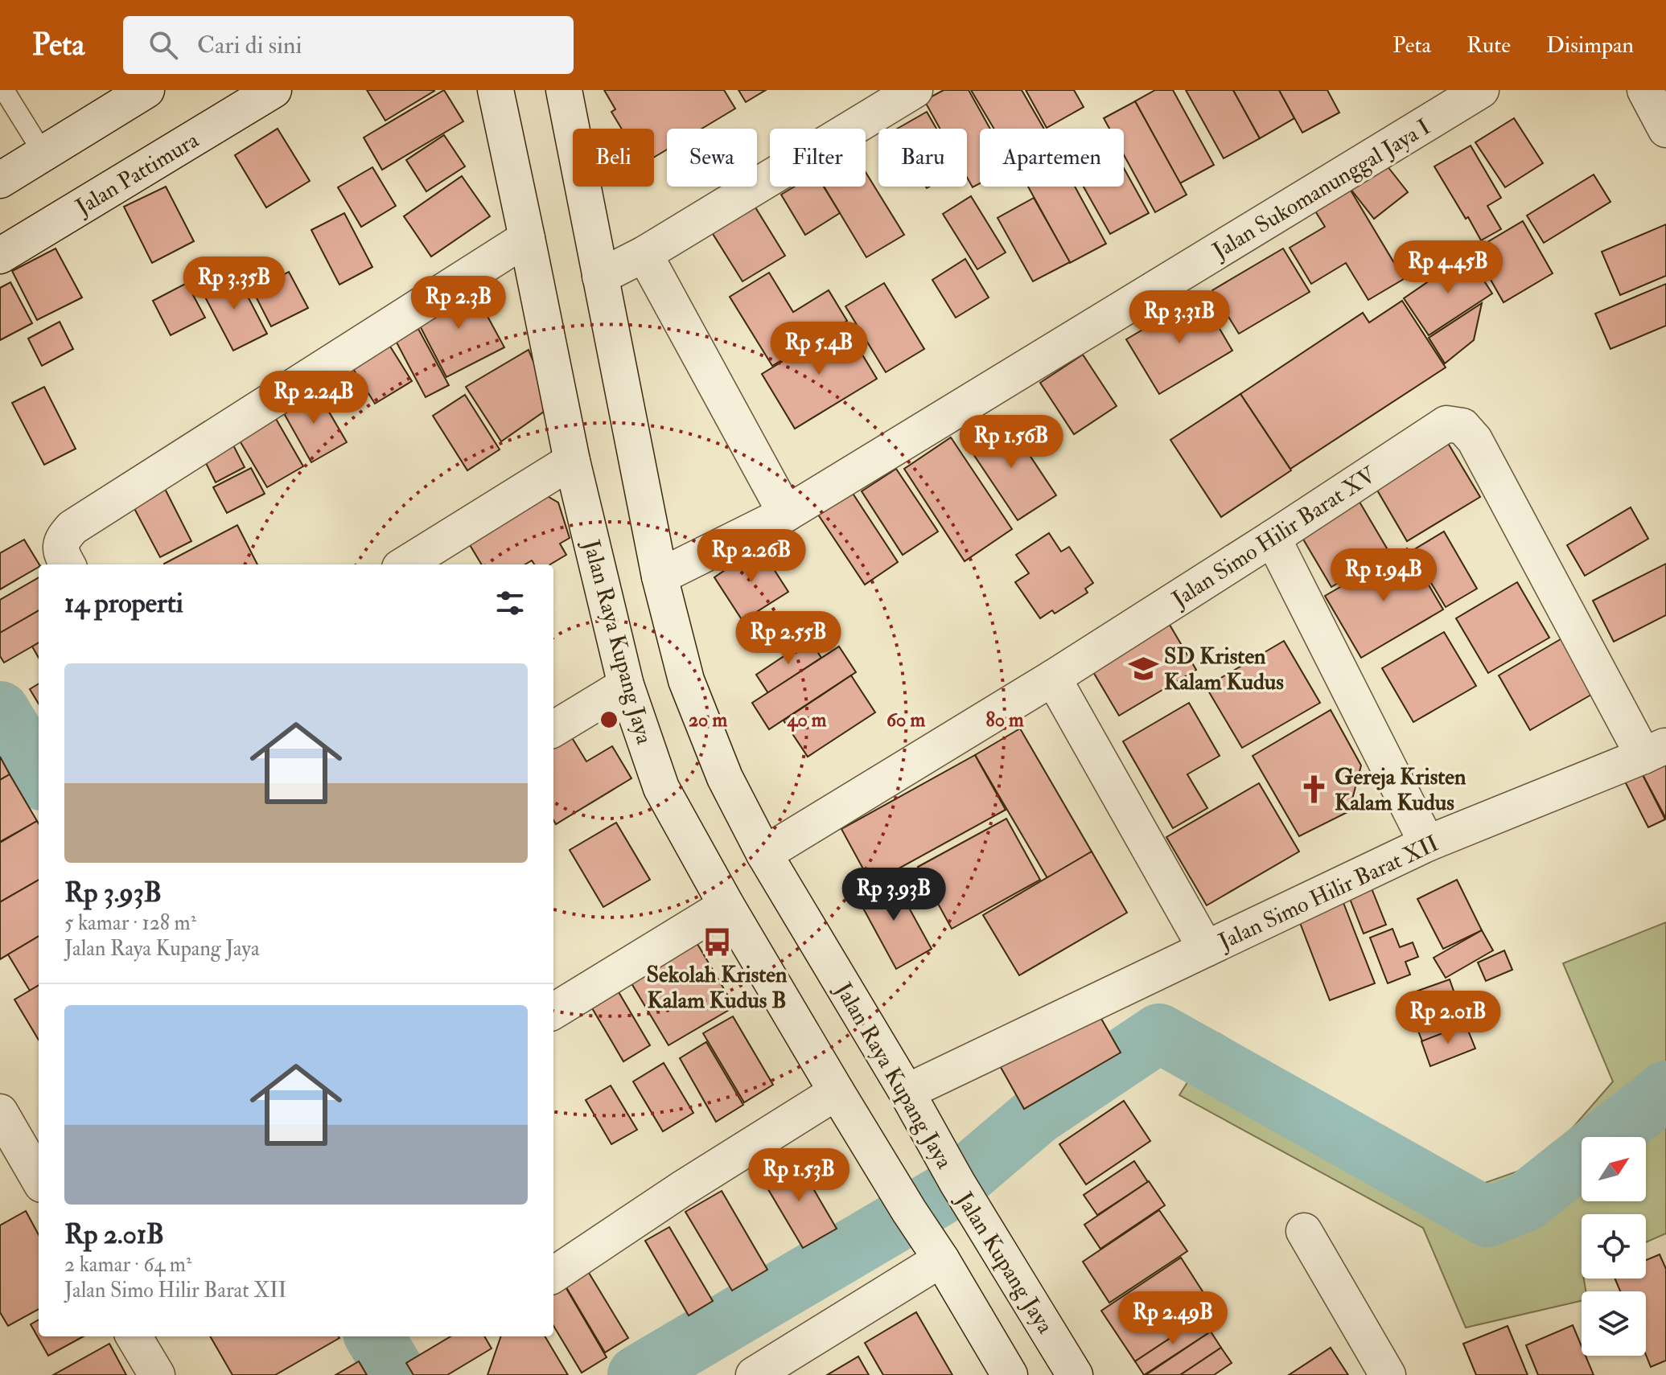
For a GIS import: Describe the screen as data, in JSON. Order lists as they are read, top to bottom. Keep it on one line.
{"streets":{"street":["Jalan Pattimura","Jalan Sukomanunggal Jaya I","Jalan Simo Hilir Barat XV","Jalan Raya Kupang Jaya","Jalan Simo Hilir Barat XII","Jalan Kupang Jaya"]},"crossings":[["Jalan Sukomanunggal Jaya I","Jalan Raya Kupang Jaya"],["Jalan Simo Hilir Barat XV","Jalan Raya Kupang Jaya"],["Jalan Simo Hilir Barat XV","Jalan Simo Hilir Barat XII"],["Jalan Raya Kupang Jaya","Jalan Kupang Jaya"]],"places":{"school or university":["SD Kristen Kalam Kudus"],"church":["Gereja Kristen Kalam Kudus"],"bus stop":["Sekolah Kristen Kalam Kudus B"]},"north":"top right","page":{"header":"Peta","search":"Cari di sini","nav":["Peta","Rute","Disimpan"],"chip":["Beli","Sewa","Filter","Baru","Apartemen"],"price":["Rp 4.45B","Rp 3.35B","Rp 2.3B","Rp 3.31B","Rp 5.4B","Rp 2.24B","Rp 1.56B","Rp 2.26B","Rp 1.94B","Rp 2.55B","Rp 3.93B","Rp 2.01B","Rp 1.53B","Rp 2.49B"],"heading":"14 properti","list":[{"name":"Rp 3.93B","note":"5 kamar · 128 m² · Jalan Raya Kupang Jaya"},{"name":"Rp 2.01B","note":"2 kamar · 64 m² · Jalan Simo Hilir Barat XII"}]},"rings":["20 m","40 m","60 m","80 m"]}
